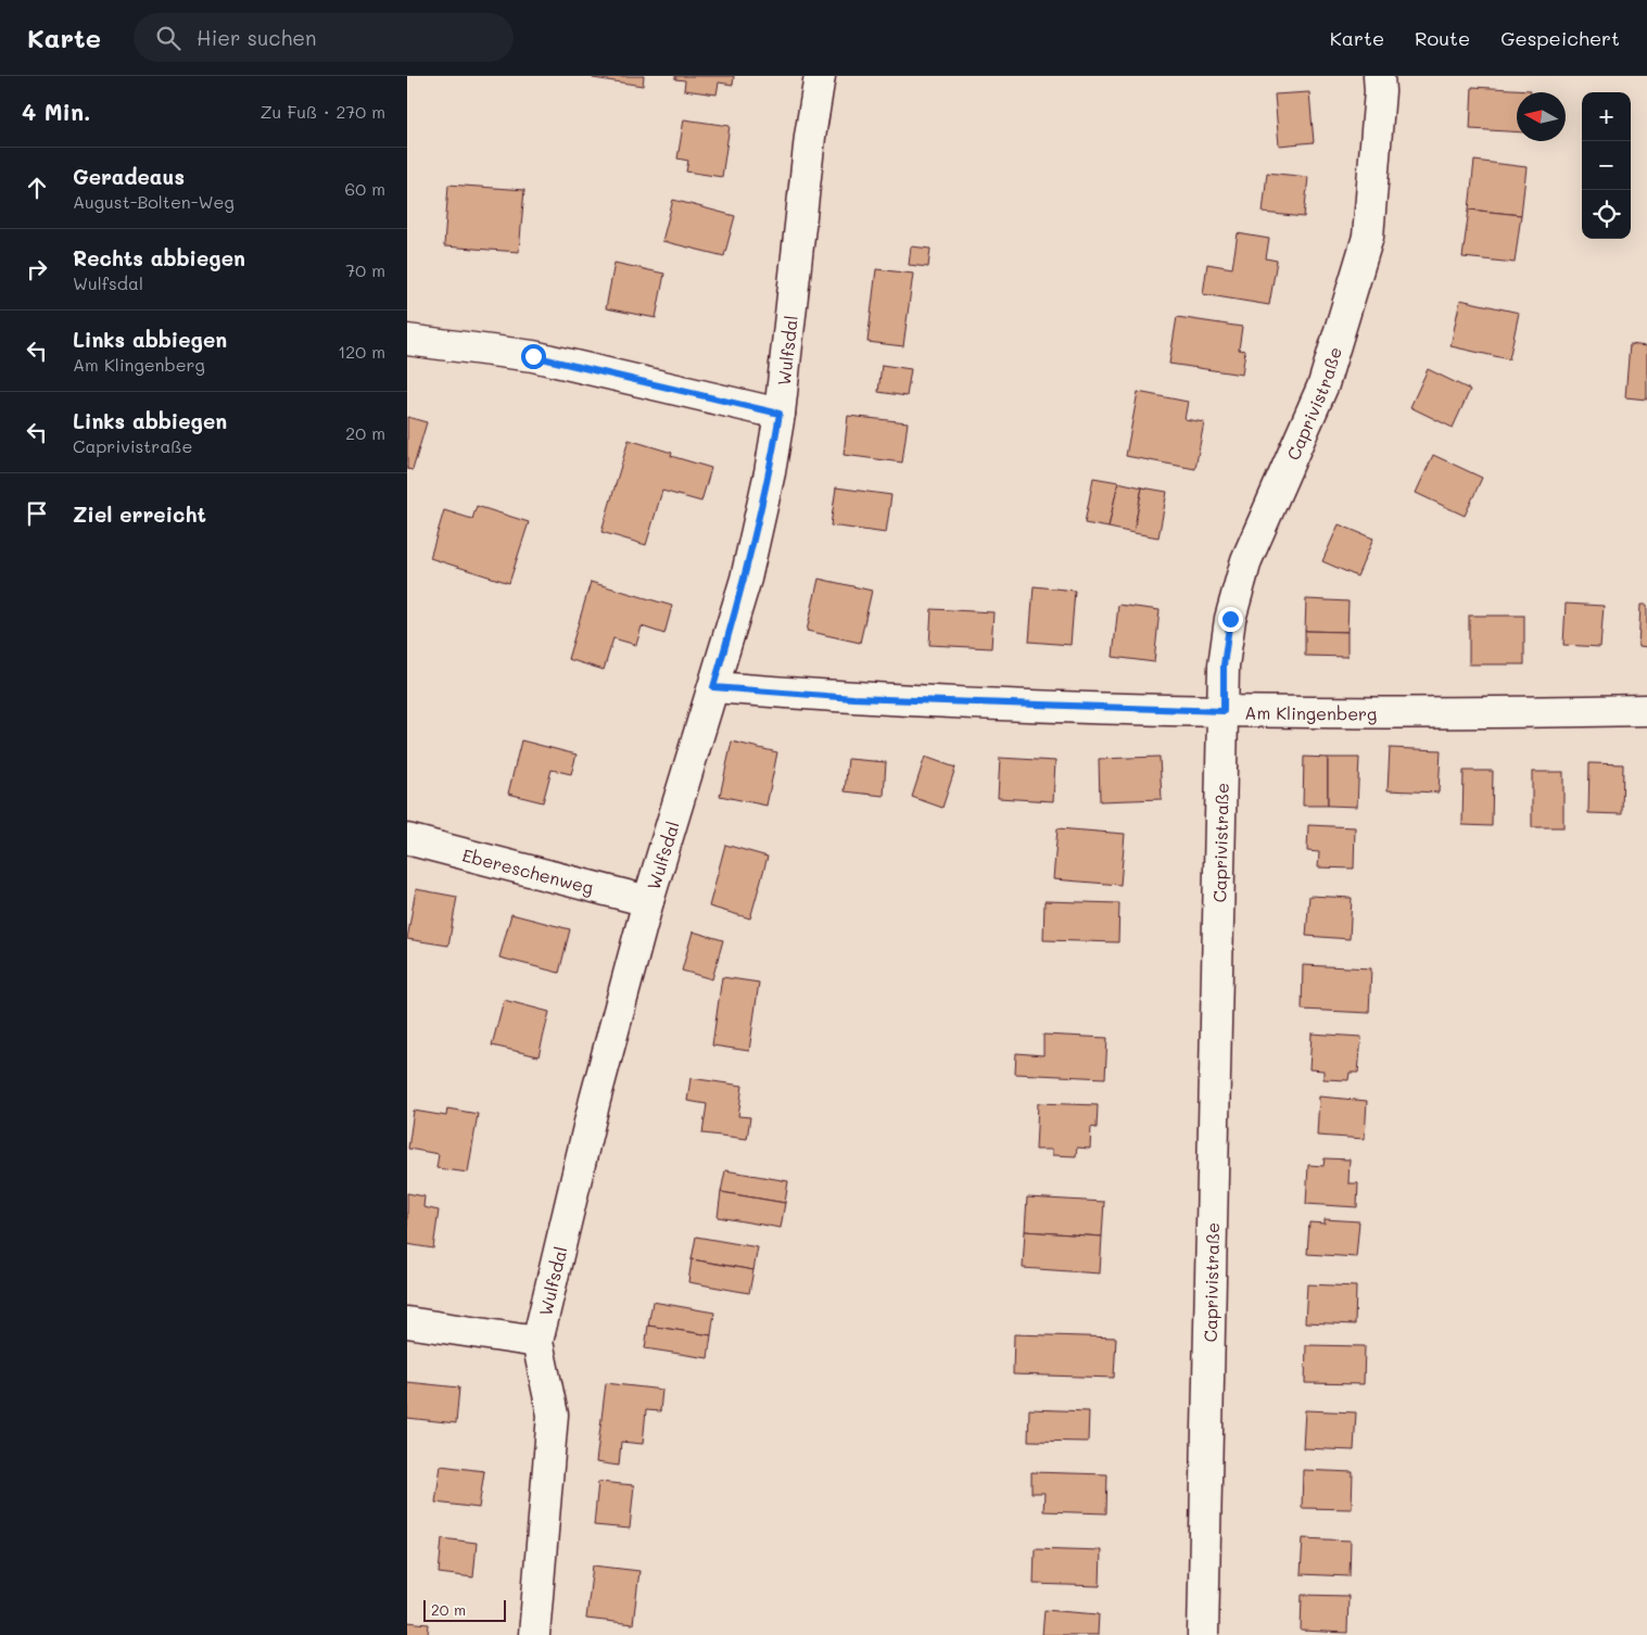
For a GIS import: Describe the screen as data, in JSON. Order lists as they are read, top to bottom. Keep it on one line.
{"streets":{"street":["Wulfsdal","Caprivistraße","Am Klingenberg","Ebereschenweg"]},"crossings":[["Wulfsdal","Am Klingenberg"],["Wulfsdal","Ebereschenweg"],["Caprivistraße","Am Klingenberg"]],"scale_bar":"20 m","north":"left","page":{"header":"Karte","search":"Hier suchen","nav":["Karte","Route","Gespeichert"],"heading":["4 Min.","Zu Fuß · 270 m"],"map_buttons":["+","−"],"list":[["Geradeaus","August-Bolten-Weg","60 m"],["Rechts abbiegen","Wulfsdal","70 m"],["Links abbiegen","Am Klingenberg","120 m"],["Links abbiegen","Caprivistraße","20 m"],"Ziel erreicht"],"scale":"20 m"}}
